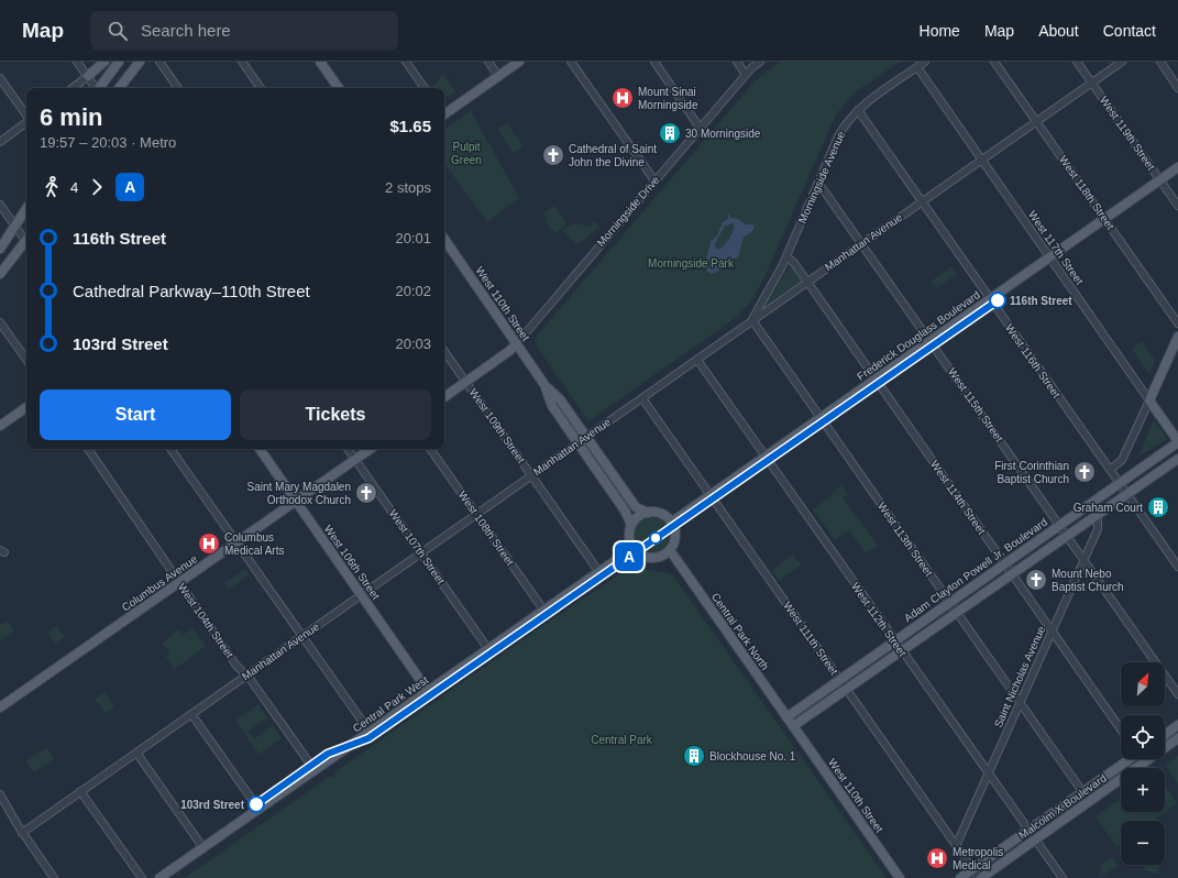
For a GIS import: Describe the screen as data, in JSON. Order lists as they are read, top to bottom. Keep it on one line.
{"streets":{"main road":["West 117th Street","West 110th Street","Frederick Douglass Boulevard","West 106th Street","Adam Clayton Powell Jr. Boulevard","Columbus Avenue","Central Park North","Central Park West","Malcolm X Boulevard"],"street":["West 119th Street","Morningside Avenue","West 118th Street","Morningside Drive","Manhattan Avenue","West 116th Street","West 115th Street","West 109th Street","West 114th Street","West 108th Street","West 113th Street","West 107th Street","West 112th Street","West 104th Street","West 111th Street","Saint Nicholas Avenue"]},"crossings":[["West 119th Street","Manhattan Avenue"],["West 119th Street","Frederick Douglass Boulevard"],["Morningside Avenue","Manhattan Avenue"],["Morningside Avenue","West 117th Street"],["Morningside Avenue","West 116th Street"],["Morningside Avenue","West 115th Street"],["Morningside Avenue","West 114th Street"],["Morningside Avenue","West 113th Street"],["West 118th Street","Manhattan Avenue"],["West 118th Street","Frederick Douglass Boulevard"],["Morningside Drive","West 110th Street"],["Manhattan Avenue","West 117th Street"],["Manhattan Avenue","West 110th Street"],["Manhattan Avenue","West 116th Street"],["Manhattan Avenue","West 115th Street"],["Manhattan Avenue","West 109th Street"],["Manhattan Avenue","West 114th Street"],["Manhattan Avenue","West 108th Street"],["Manhattan Avenue","West 113th Street"],["Manhattan Avenue","West 107th Street"],["Manhattan Avenue","West 106th Street"],["Manhattan Avenue","West 112th Street"],["Manhattan Avenue","West 104th Street"],["Manhattan Avenue","West 111th Street"],["West 117th Street","Frederick Douglass Boulevard"],["West 117th Street","Adam Clayton Powell Jr. Boulevard"],["West 110th Street","Frederick Douglass Boulevard"],["West 110th Street","Central Park North"],["West 110th Street","Central Park West"],["Frederick Douglass Boulevard","West 116th Street"],["Frederick Douglass Boulevard","West 115th Street"],["Frederick Douglass Boulevard","West 114th Street"],["Frederick Douglass Boulevard","West 113th Street"],["Frederick Douglass Boulevard","West 112th Street"],["Frederick Douglass Boulevard","Central Park North"],["Frederick Douglass Boulevard","West 111th Street"],["Frederick Douglass Boulevard","Central Park West"],["West 116th Street","Adam Clayton Powell Jr. Boulevard"],["West 115th Street","Adam Clayton Powell Jr. Boulevard"],["West 115th Street","Saint Nicholas Avenue"],["West 109th Street","Central Park West"],["West 114th Street","Adam Clayton Powell Jr. Boulevard"],["West 114th Street","Saint Nicholas Avenue"],["West 108th Street","Central Park West"],["West 113th Street","Adam Clayton Powell Jr. Boulevard"],["West 113th Street","Saint Nicholas Avenue"],["West 113th Street","Malcolm X Boulevard"],["West 107th Street","Columbus Avenue"],["West 107th Street","Central Park West"],["West 106th Street","Columbus Avenue"],["West 106th Street","Central Park West"],["Adam Clayton Powell Jr. Boulevard","West 112th Street"],["Adam Clayton Powell Jr. Boulevard","Central Park North"],["Adam Clayton Powell Jr. Boulevard","West 111th Street"],["Columbus Avenue","West 104th Street"],["West 112th Street","Saint Nicholas Avenue"],["West 112th Street","Malcolm X Boulevard"],["West 104th Street","Central Park West"],["Central Park North","Central Park West"],["West 111th Street","Saint Nicholas Avenue"],["West 111th Street","Malcolm X Boulevard"]],"parks":["Pulpit Green","Morningside Park","Central Park"],"places":{"hospital":["Mount Sinai Morningside","Columbus Medical Arts","Metropolis Medical"],"building":["30 Morningside","Graham Court","Blockhouse No. 1"],"church":["Cathedral of Saint John the Divine","First Corinthian Baptist Church","Saint Mary Magdalen Orthodox Church","Mount Nebo Baptist Church"],"other":["116th Street","103rd Street"]},"lines":["metro line A"],"north":"top right","page":{"header":"Map","search":"Search here","nav":["Home","Map","About","Contact"],"on_map":"A","heading":["6 min","19:57 – 20:03 · Metro","$1.65"],"legs":["4","A","2 stops"],"list":[{"name":"116th Street","value":"20:01"},{"name":"Cathedral Parkway–110th Street","value":"20:02"},{"name":"103rd Street","value":"20:03"}],"buttons":["Start","Tickets"],"map_buttons":["+","−"]}}
